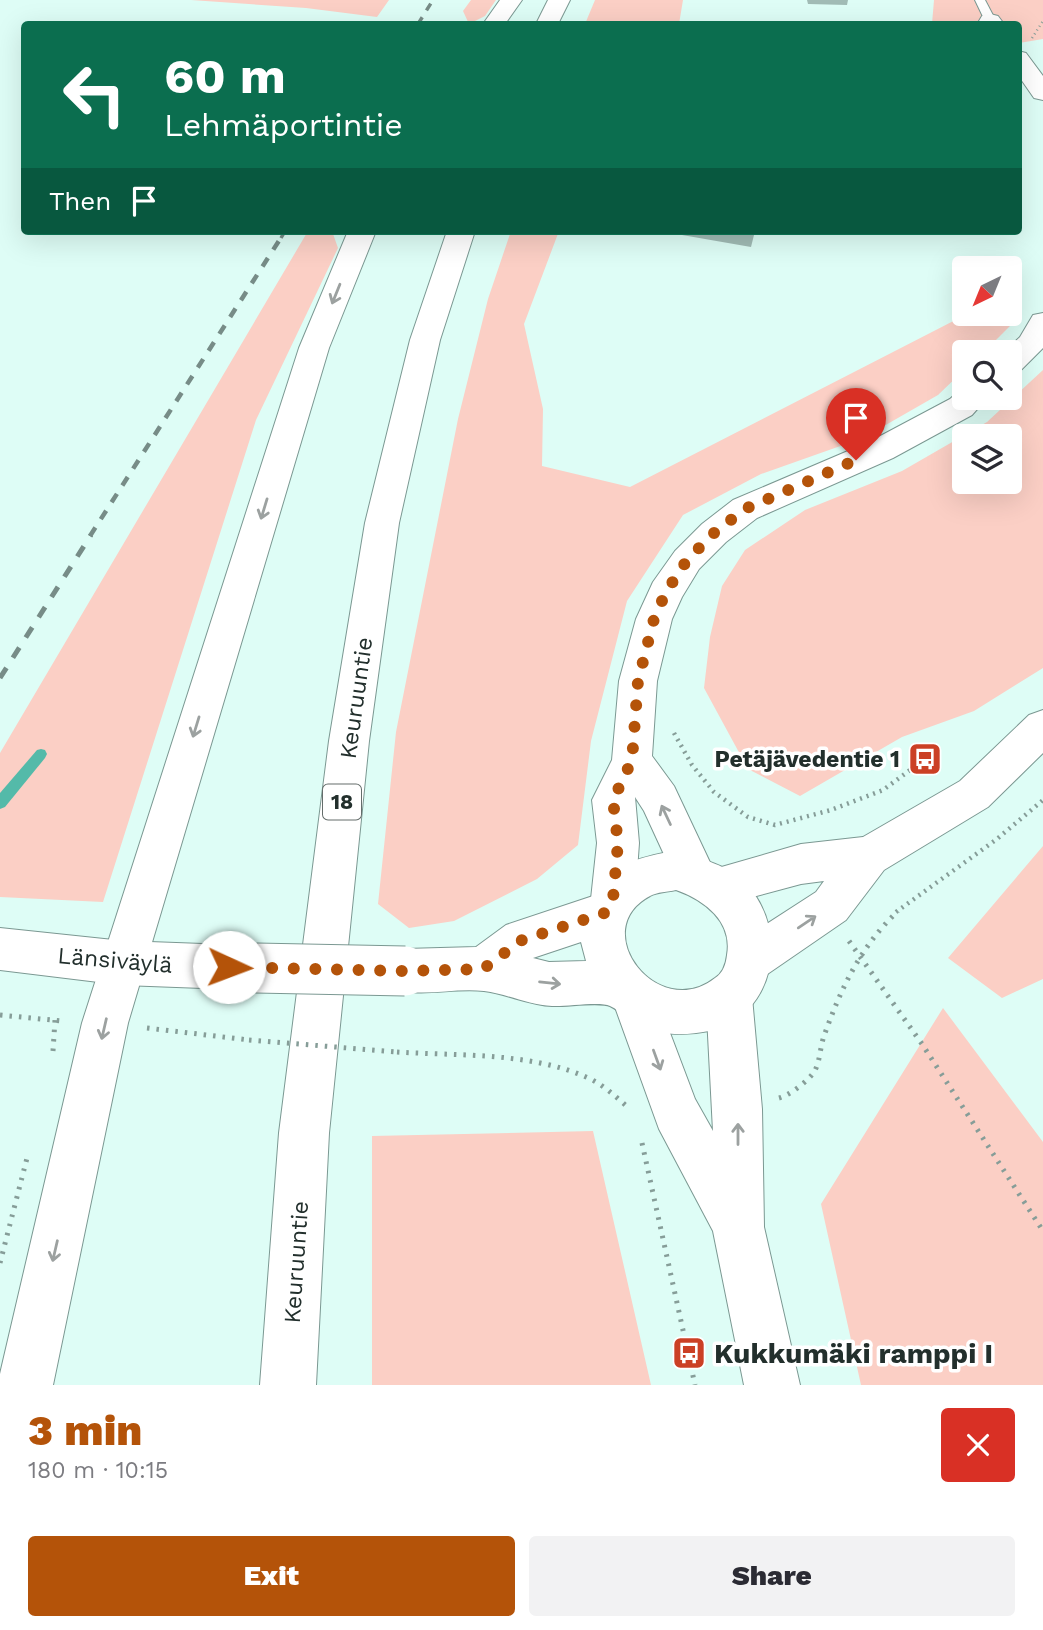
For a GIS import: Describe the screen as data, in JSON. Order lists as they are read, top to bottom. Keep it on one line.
{"streets":{"main road":["Keuruuntie","18","Länsiväylä"]},"places":{"bus stop":["Petäjävedentie 1","Kukkumäki ramppi I"]},"north":"bottom left","page":{"turn":["60 m","Lehmäportintie"],"then":"Then","heading":["3 min","180 m · 10:15"],"buttons":["Exit","Share"]}}
